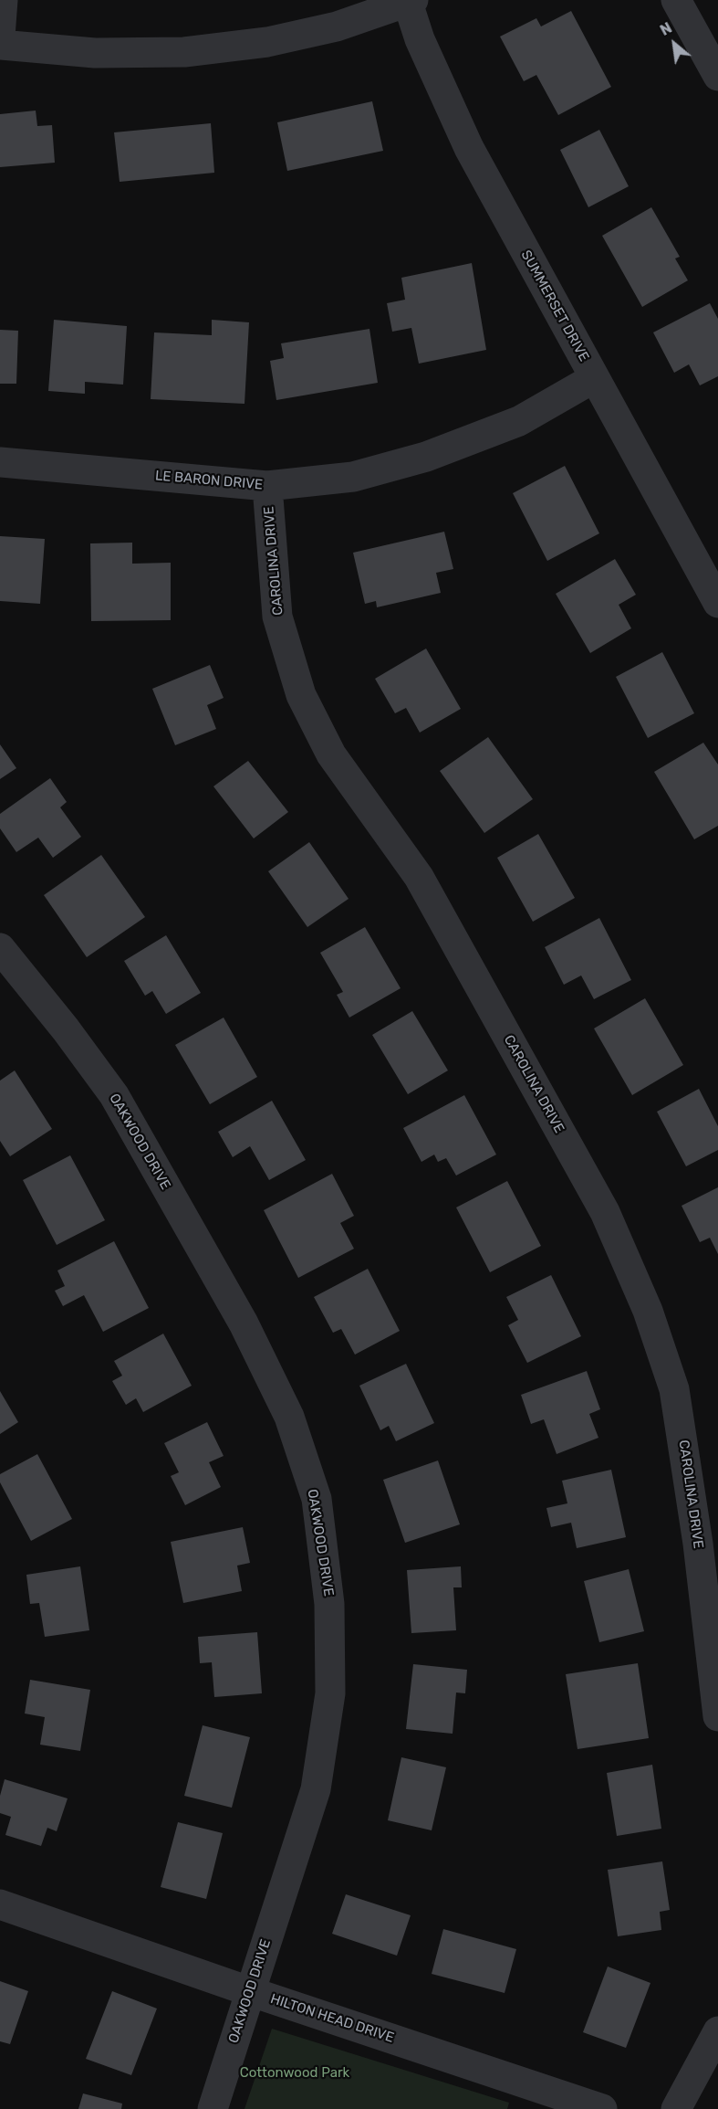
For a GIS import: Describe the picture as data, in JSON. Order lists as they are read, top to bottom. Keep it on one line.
{"streets":{"street":["SUMMERSET DRIVE","LE BARON DRIVE","CAROLINA DRIVE","OAKWOOD DRIVE","HILTON HEAD DRIVE"]},"crossings":[["SUMMERSET DRIVE","LE BARON DRIVE"],["LE BARON DRIVE","CAROLINA DRIVE"],["OAKWOOD DRIVE","HILTON HEAD DRIVE"]],"parks":["Cottonwood Park"],"north":"top left"}
